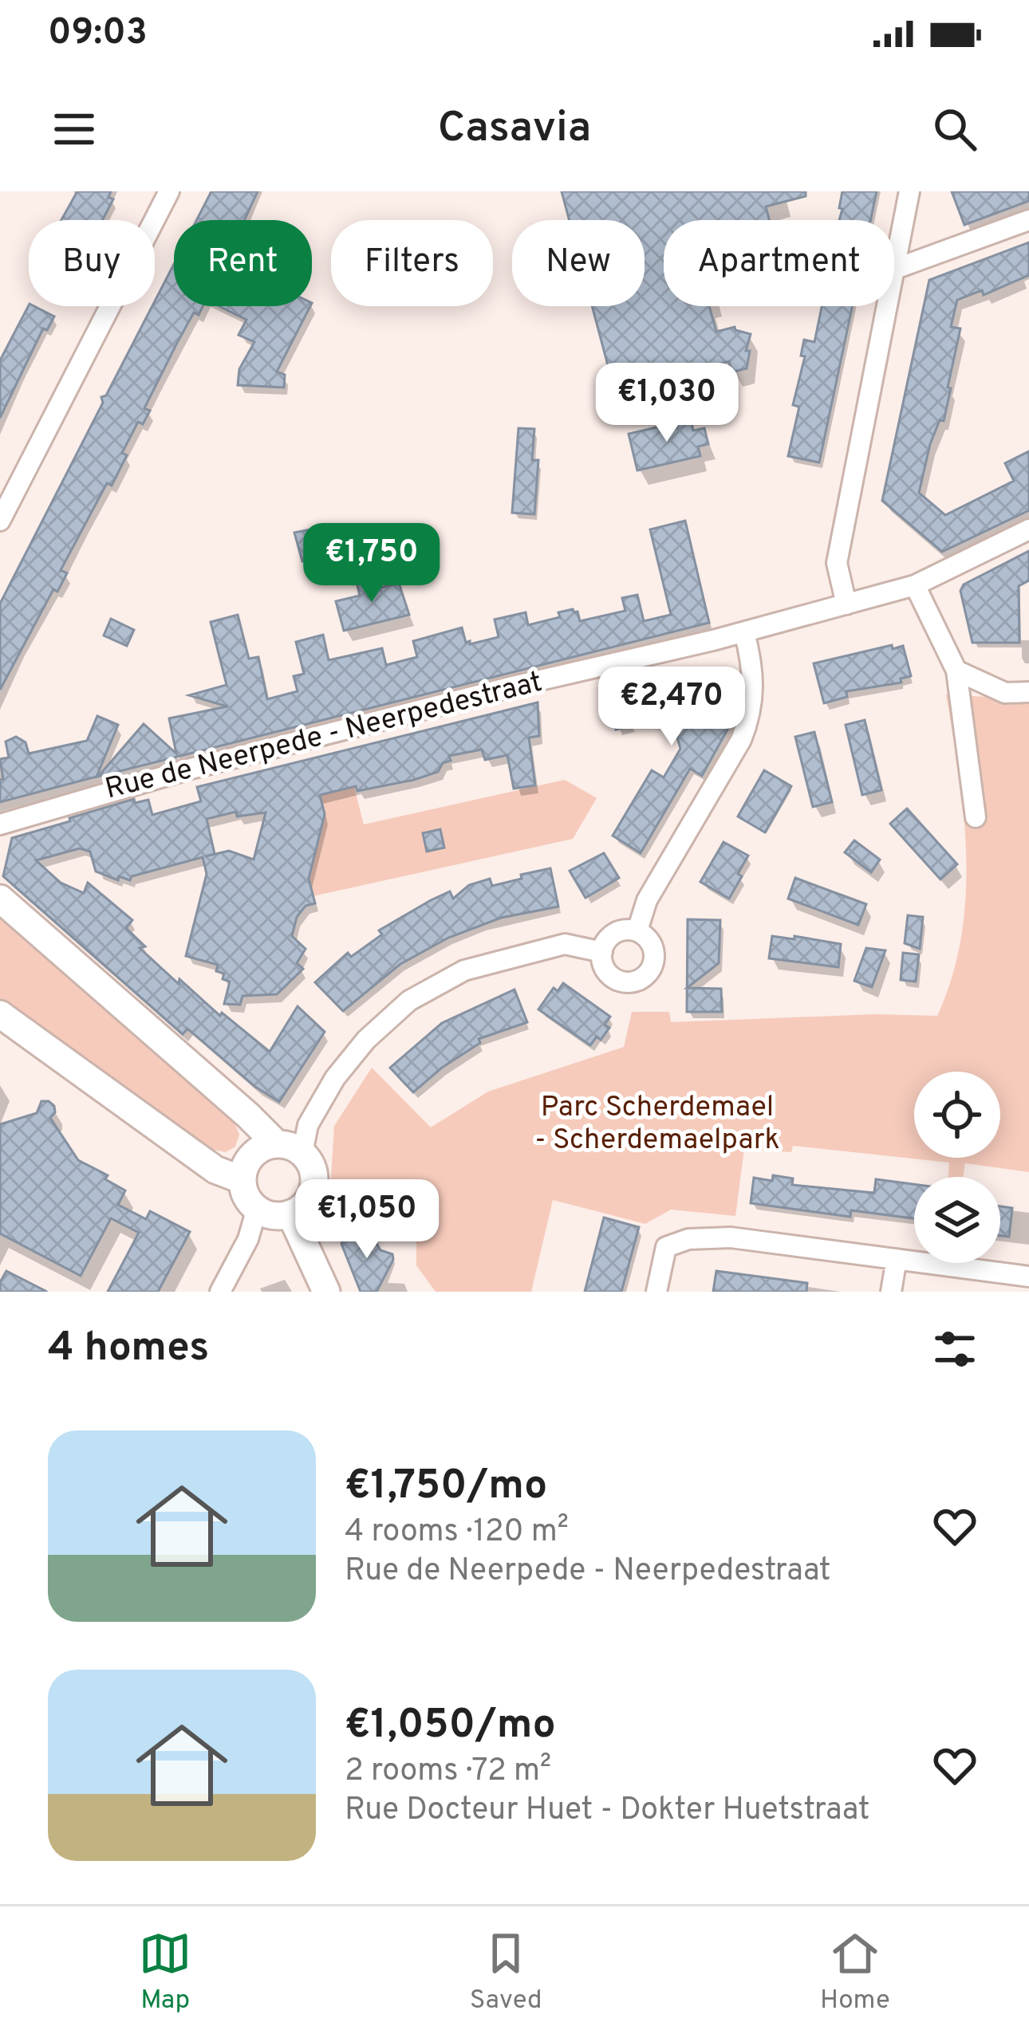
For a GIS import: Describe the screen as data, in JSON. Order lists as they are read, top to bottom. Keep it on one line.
{"streets":{"street":["Rue de Neerpede - Neerpedestraat"]},"parks":["Parc Scherdemael - Scherdemaelpark"],"page":{"status":"09:03","header":"Casavia","chip":["Buy","Rent","Filters","New","Apartment"],"price":["€1,030","€1,750","€2,470","€1,050"],"heading":"4 homes","list":[{"name":"€1,750/mo","note":"4 rooms · 120 m² · Rue de Neerpede - Neerpedestraat"},{"name":"€1,050/mo","note":"2 rooms · 72 m² · Rue Docteur Huet - Dokter Huetstraat"}],"tabs":["Map","Saved","Home"]}}
